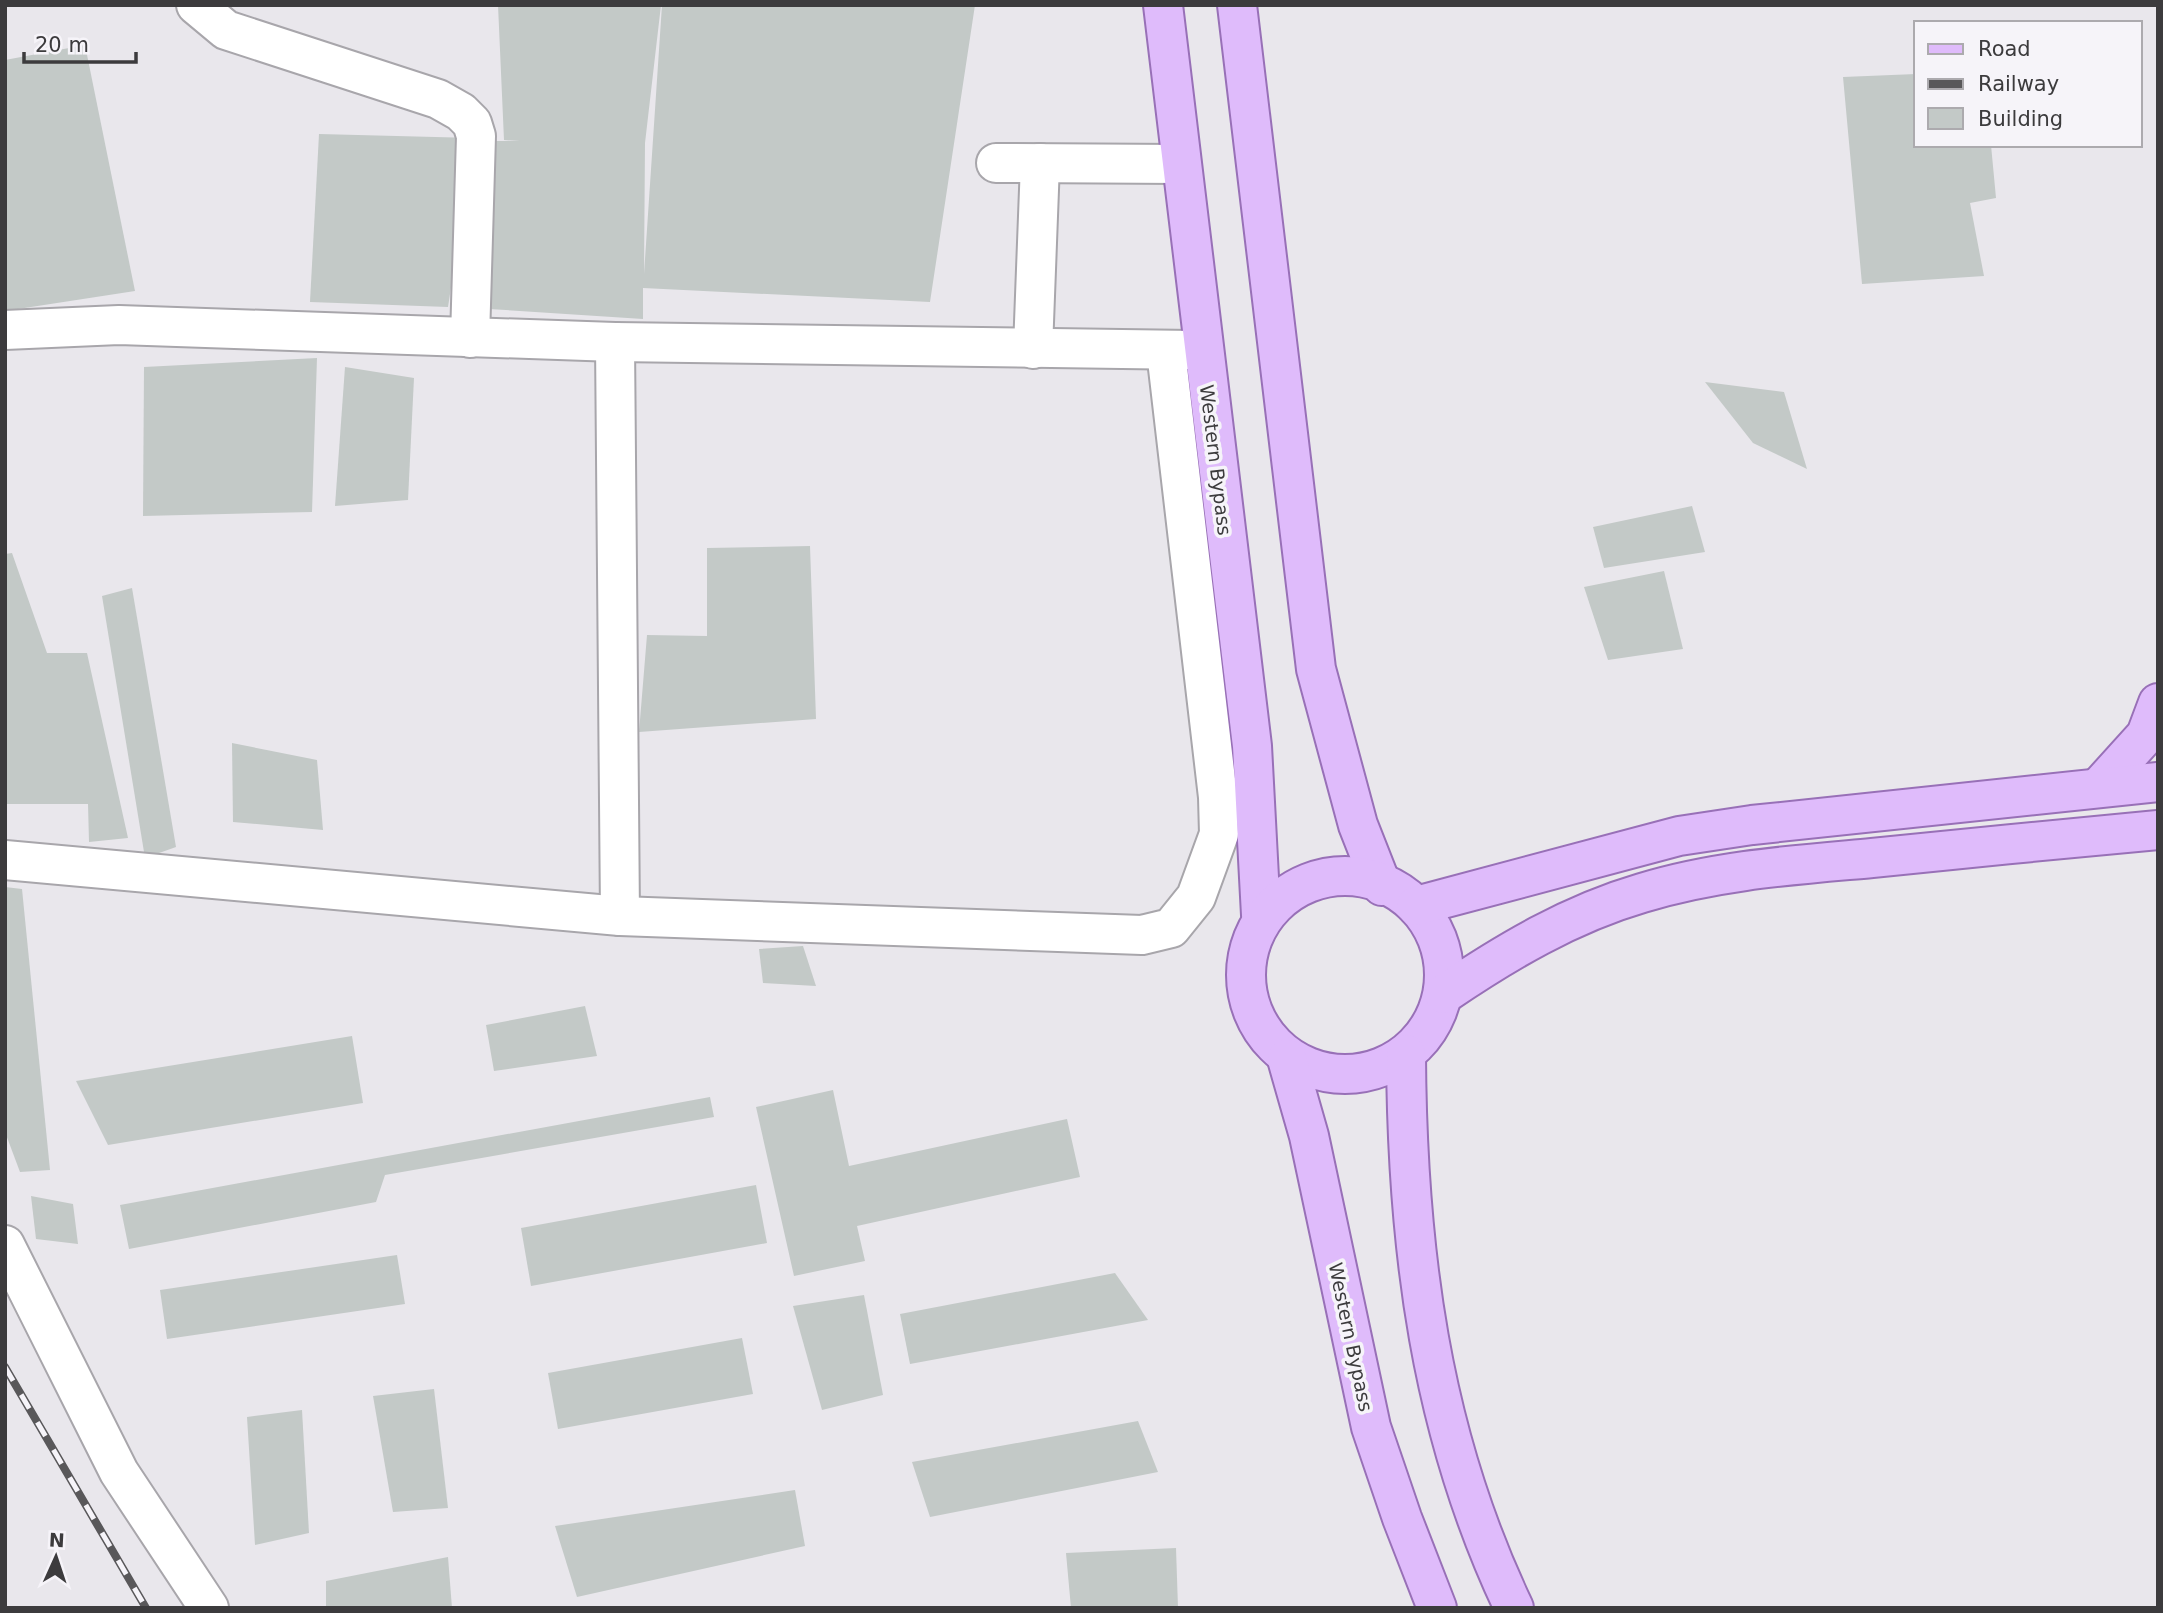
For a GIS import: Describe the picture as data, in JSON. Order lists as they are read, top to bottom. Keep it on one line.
{"streets":{"main road":["Western Bypass"]},"legend":["Road","Railway","Building"],"scale_bar":"20 m","north":"top"}
